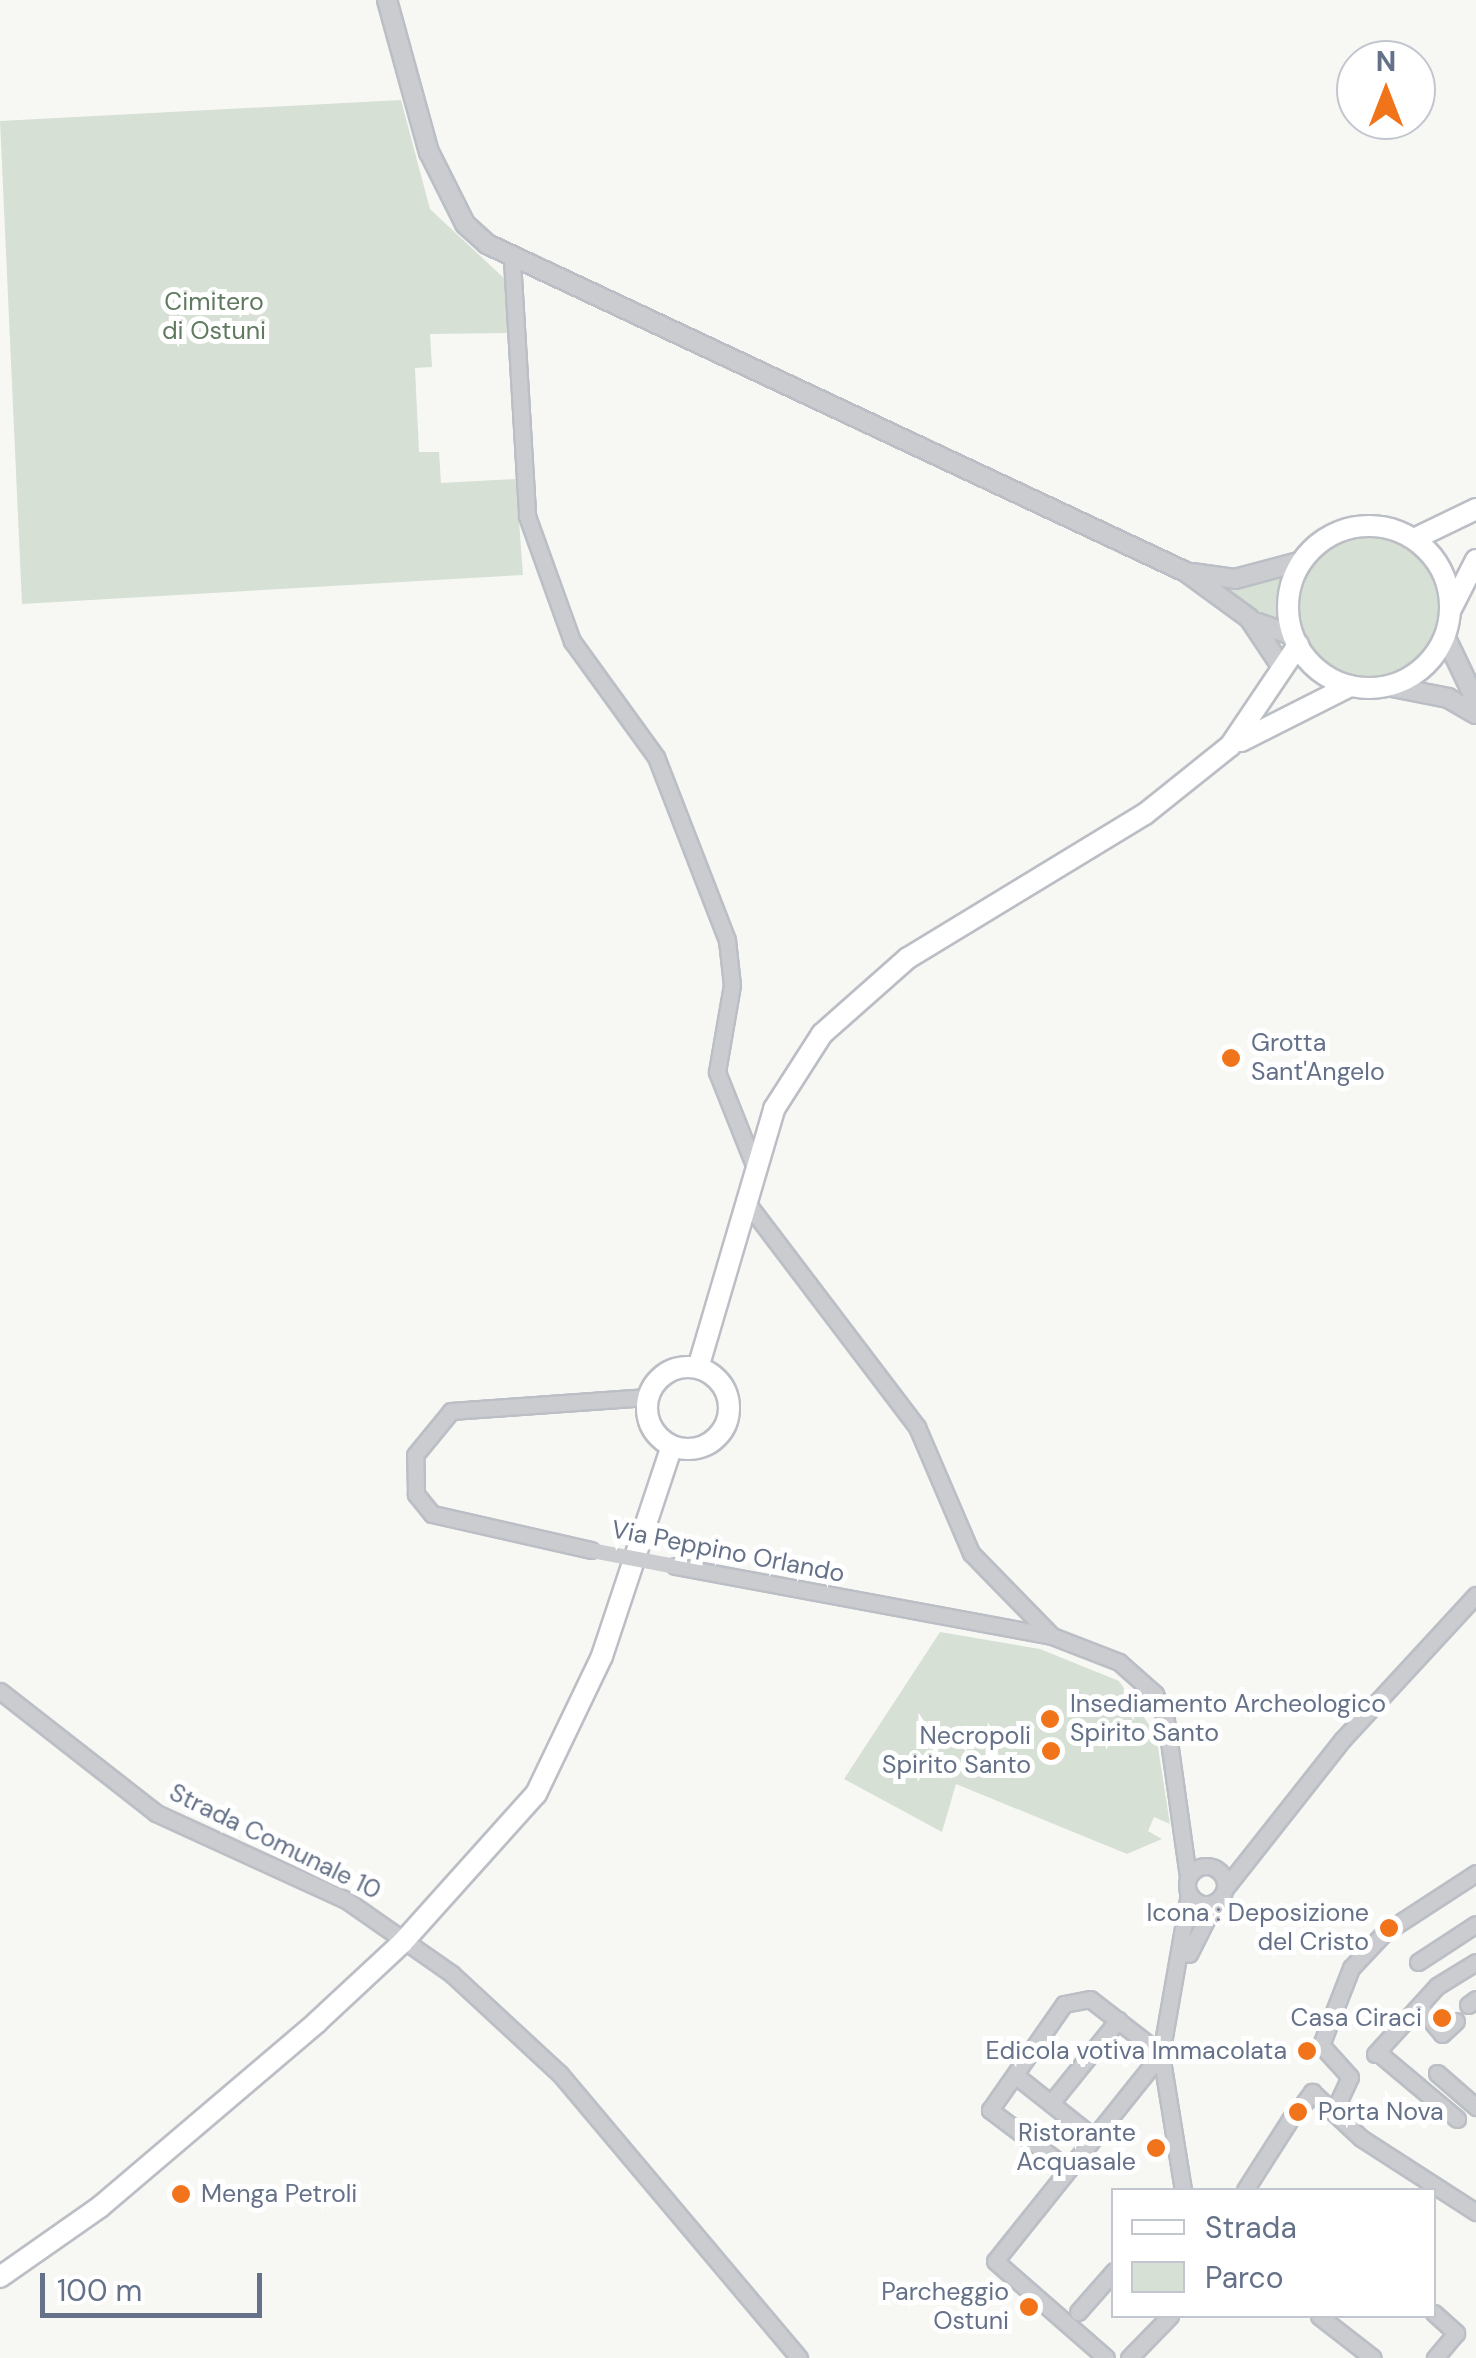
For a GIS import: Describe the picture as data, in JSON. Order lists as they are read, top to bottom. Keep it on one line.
{"streets":{"street":["Via Peppino Orlando","Strada Comunale 10"]},"parks":["Cimitero di Ostuni"],"places":["Grotta Sant'Angelo","Insediamento Archeologico Spirito Santo","Necropoli Spirito Santo","Icona : Deposizione del Cristo","Casa Ciraci","Edicola votiva Immacolata","Porta Nova","Ristorante Acquasale","Menga Petroli","Parcheggio Ostuni"],"legend":["Strada","Parco"],"scale_bar":"100 m","north":"top"}
